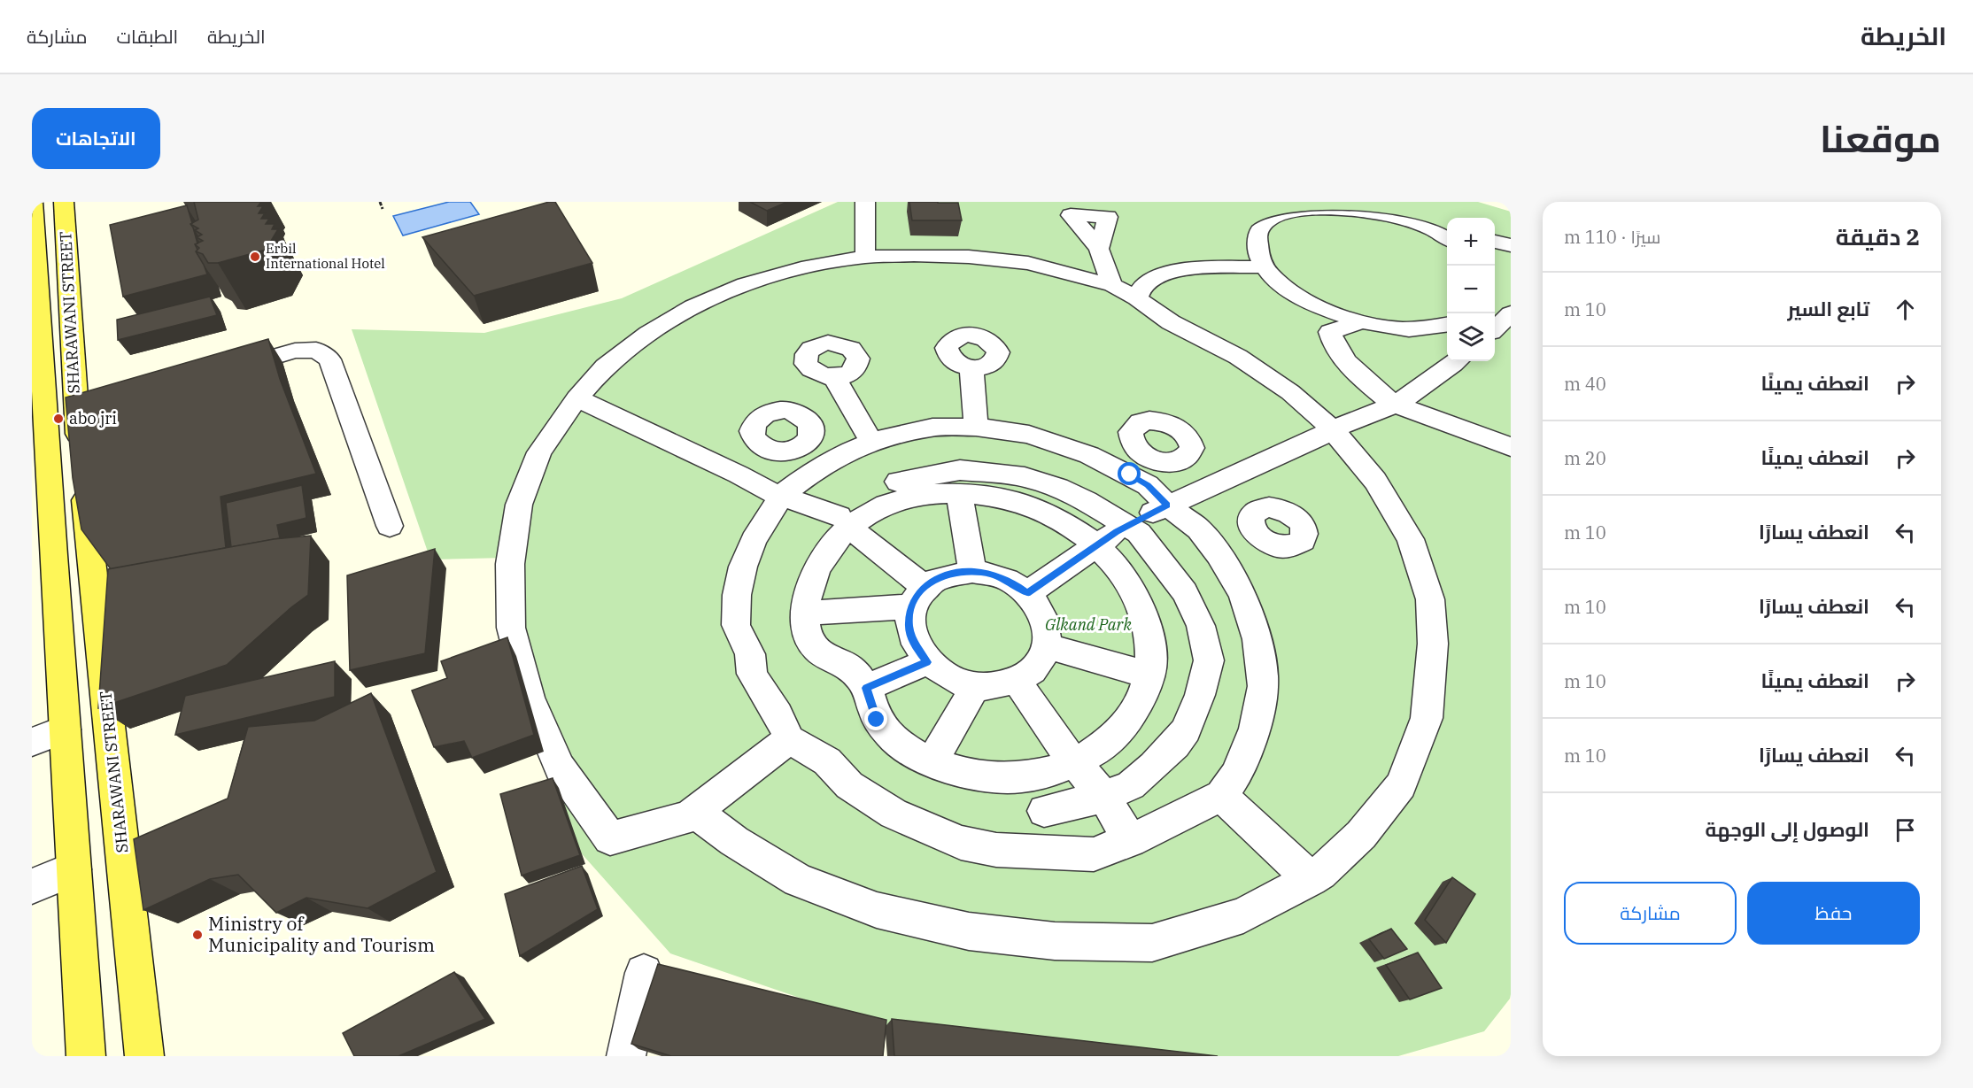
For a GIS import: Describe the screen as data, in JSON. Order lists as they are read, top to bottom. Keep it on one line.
{"streets":{"main road":["SHARAWANI STREET"]},"parks":["Glkand Park"],"places":["Erbil International Hotel","abo jri","Ministry of Municipality and Tourism"],"page":{"header":"الخريطة","nav":["الخريطة","الطبقات","مشاركة"],"title":"موقعنا","buttons":["الاتجاهات",["حفظ","مشاركة"]],"heading":["2 دقيقة","سيرًا · 110 m"],"map_buttons":["+","−"],"list":[["تابع السير","10 m"],["انعطف يمينًا","40 m"],["انعطف يمينًا","20 m"],["انعطف يسارًا","10 m"],["انعطف يسارًا","10 m"],["انعطف يمينًا","10 m"],["انعطف يسارًا","10 m"],"الوصول إلى الوجهة"]}}
